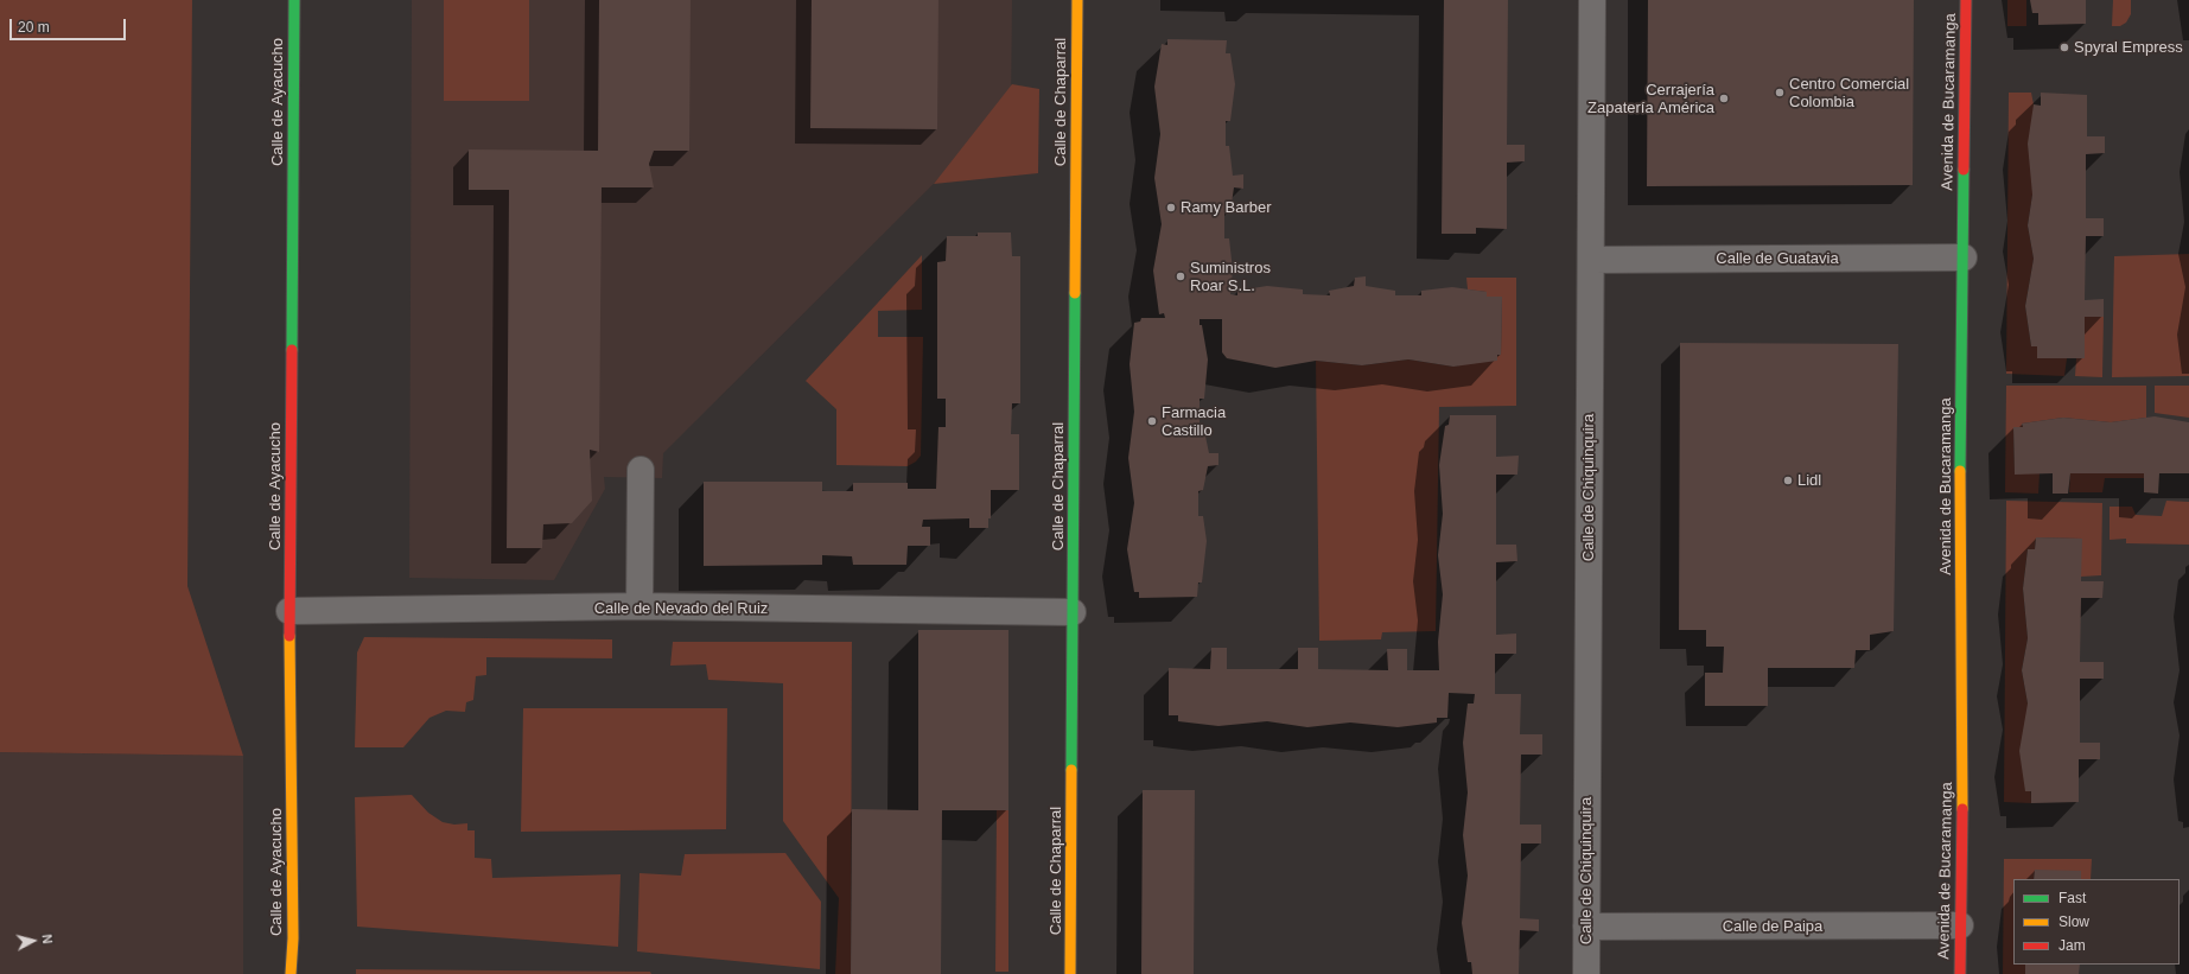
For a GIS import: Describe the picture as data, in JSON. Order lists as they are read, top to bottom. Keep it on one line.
{"streets":{"street":["Calle de Ayacucho","Calle de Chaparral","Avenida de Bucaramanga","Calle de Guatavia","Calle de Chiquinquira","Calle de Nevado del Ruiz","Calle de Paipa"]},"crossings":[["Calle de Ayacucho","Calle de Nevado del Ruiz"],["Calle de Chaparral","Calle de Nevado del Ruiz"],["Avenida de Bucaramanga","Calle de Guatavia"],["Avenida de Bucaramanga","Calle de Paipa"],["Calle de Guatavia","Calle de Chiquinquira"],["Calle de Chiquinquira","Calle de Paipa"]],"places":["Spyral Empress","Centro Comercial Colombia","Cerrajería Zapatería América","Ramy Barber","Suministros Roar S.L.","Farmacia Castillo","Lidl"],"legend":["Fast","Slow","Jam"],"scale_bar":"20 m","north":"right"}
